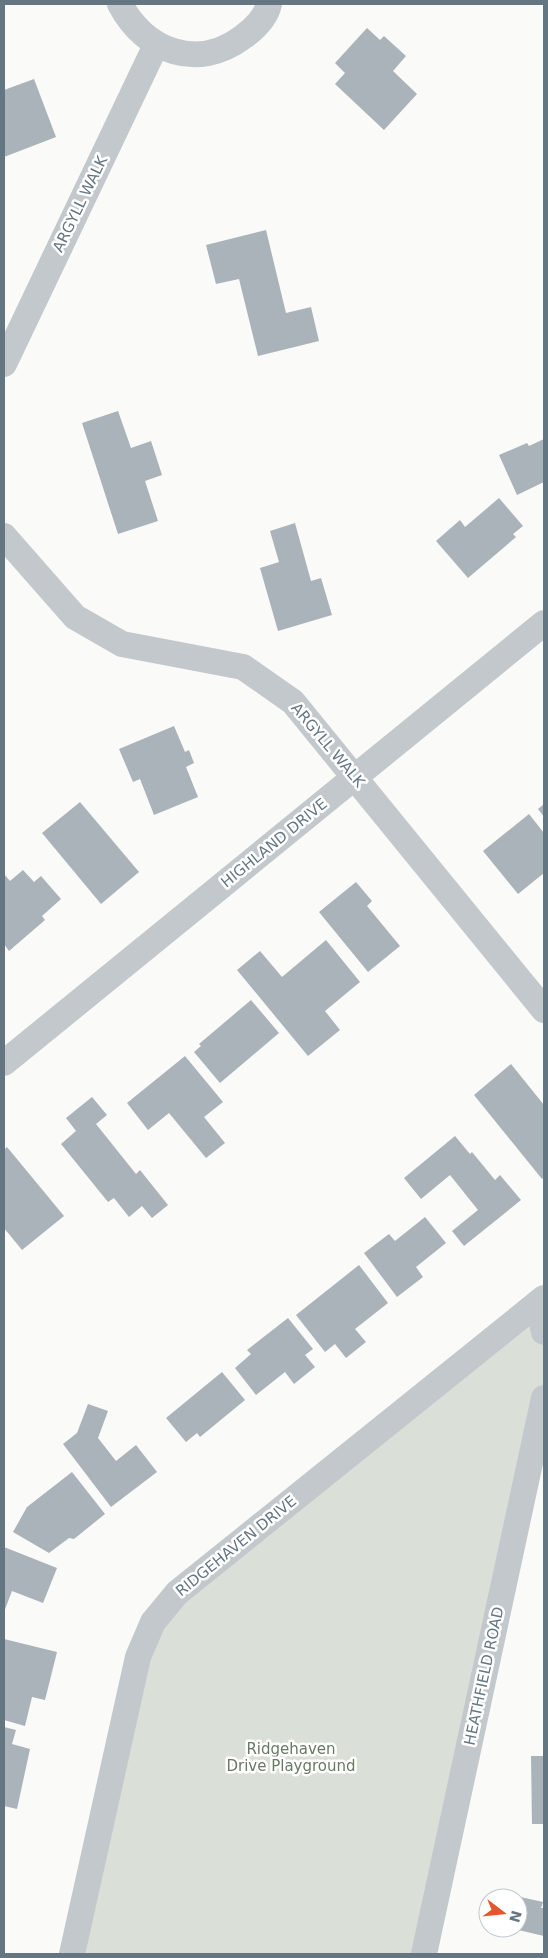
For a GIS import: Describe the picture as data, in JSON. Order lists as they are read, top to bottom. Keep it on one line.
{"streets":{"street":["ARGYLL WALK","HIGHLAND DRIVE","RIDGEHAVEN DRIVE","HEATHFIELD ROAD"]},"crossings":[["ARGYLL WALK","HIGHLAND DRIVE"]],"parks":["Ridgehaven Drive Playground"],"north":"right"}
